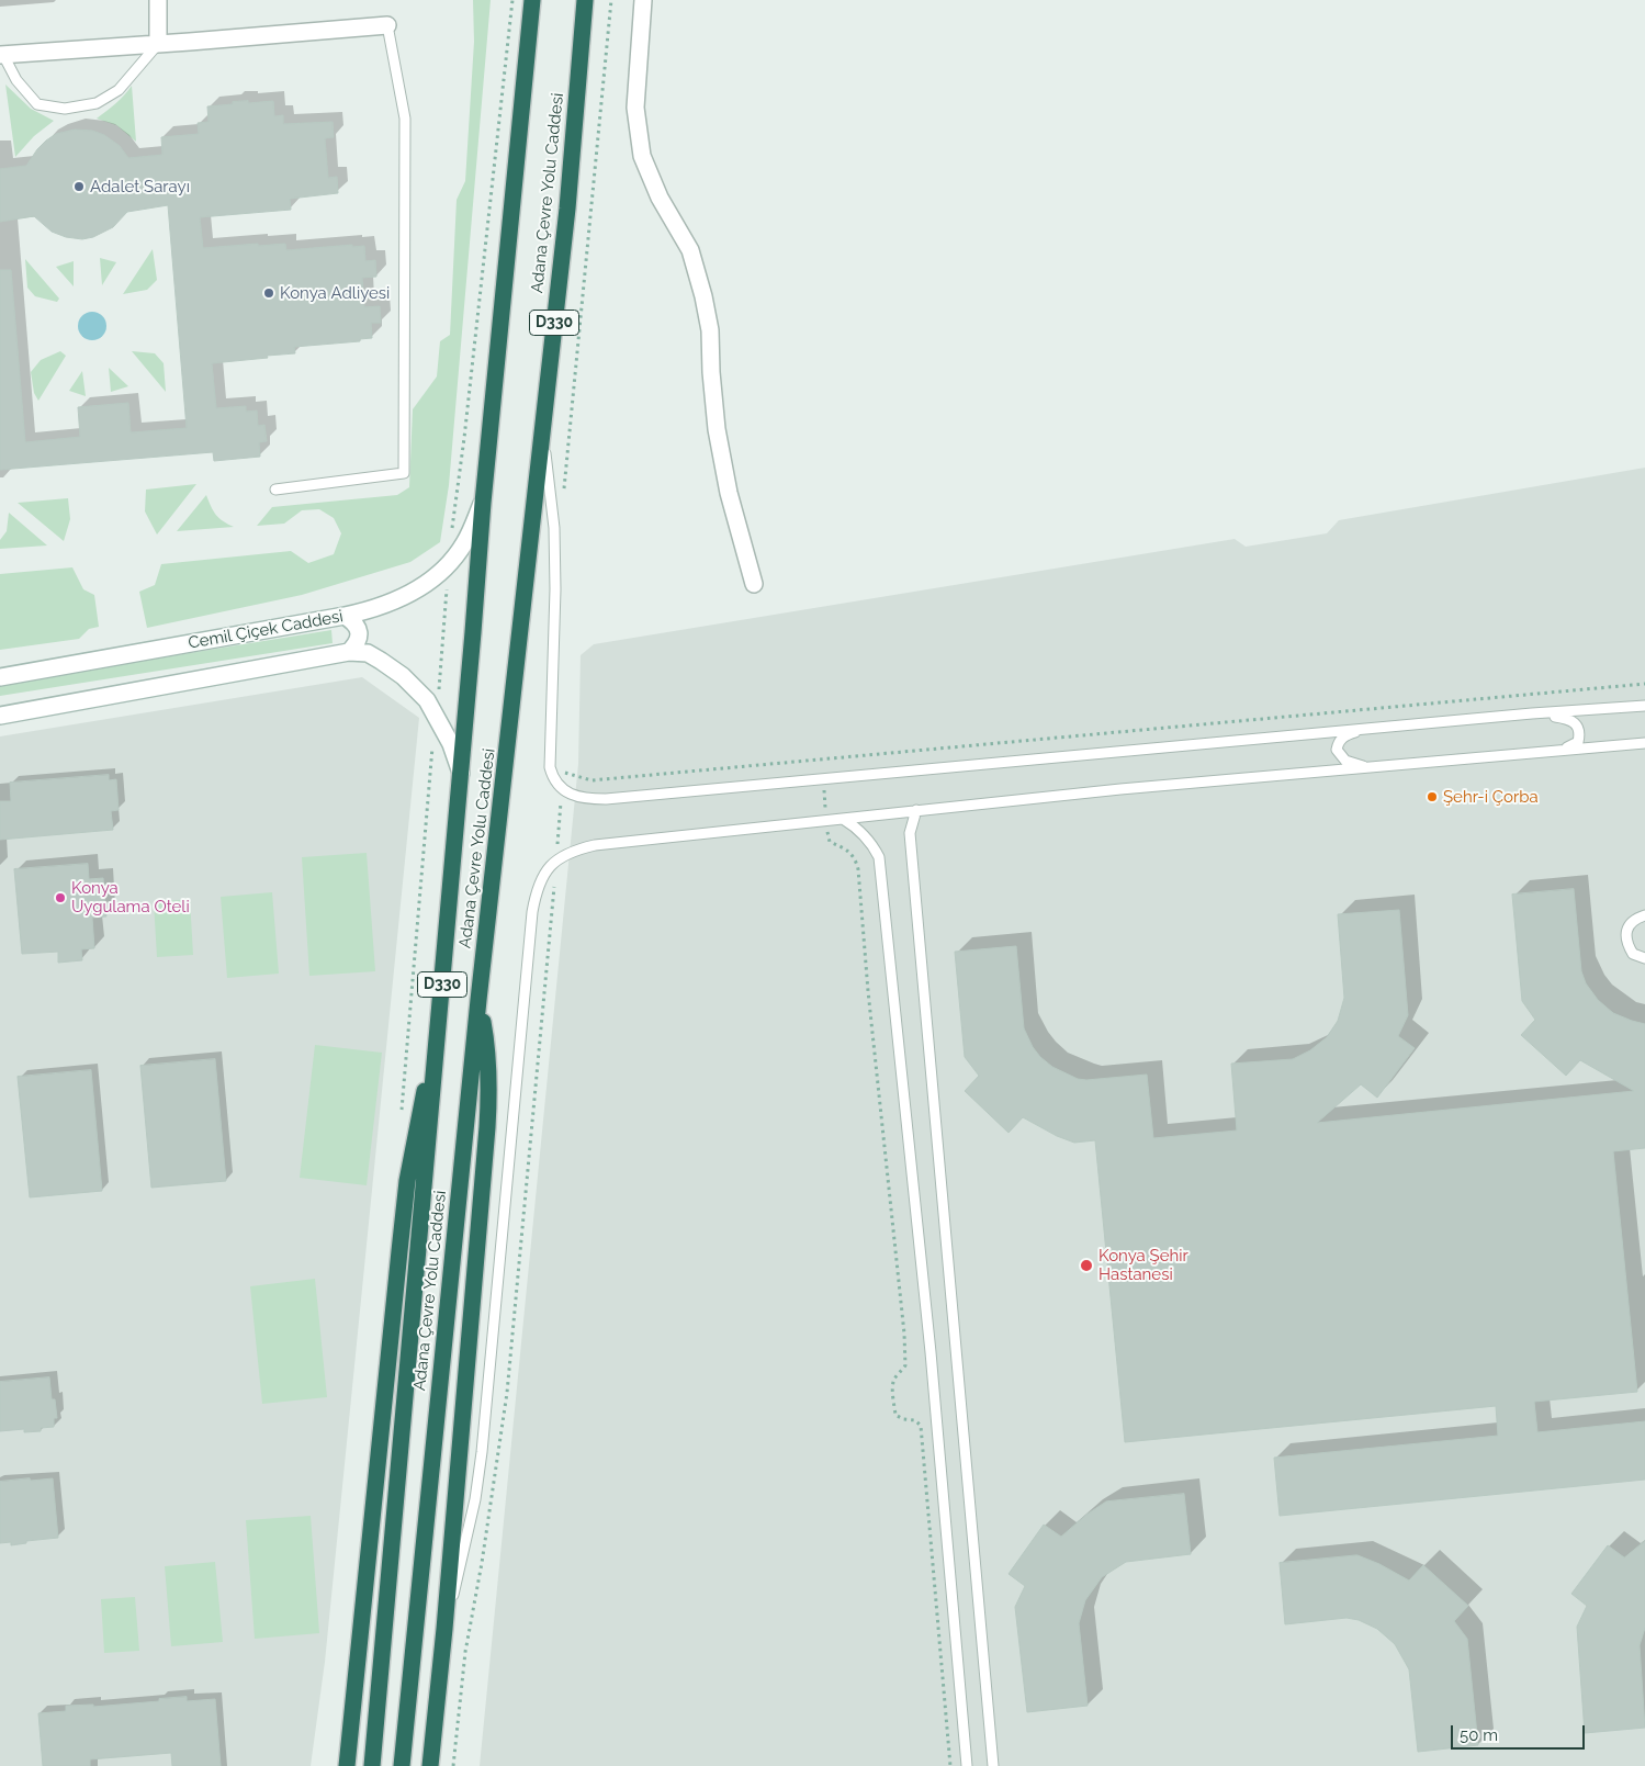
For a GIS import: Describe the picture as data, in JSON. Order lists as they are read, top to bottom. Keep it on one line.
{"streets":{"highway":["Adana Çevre Yolu Caddesi","D330"],"street":["Cemil Çiçek Caddesi"]},"crossings":[["Adana Çevre Yolu Caddesi","Cemil Çiçek Caddesi"]],"places":["Adalet Sarayı","Konya Adliyesi","Şehr-i Çorba","Konya Uygulama Oteli","Konya Şehir Hastanesi"],"scale_bar":"50 m"}
